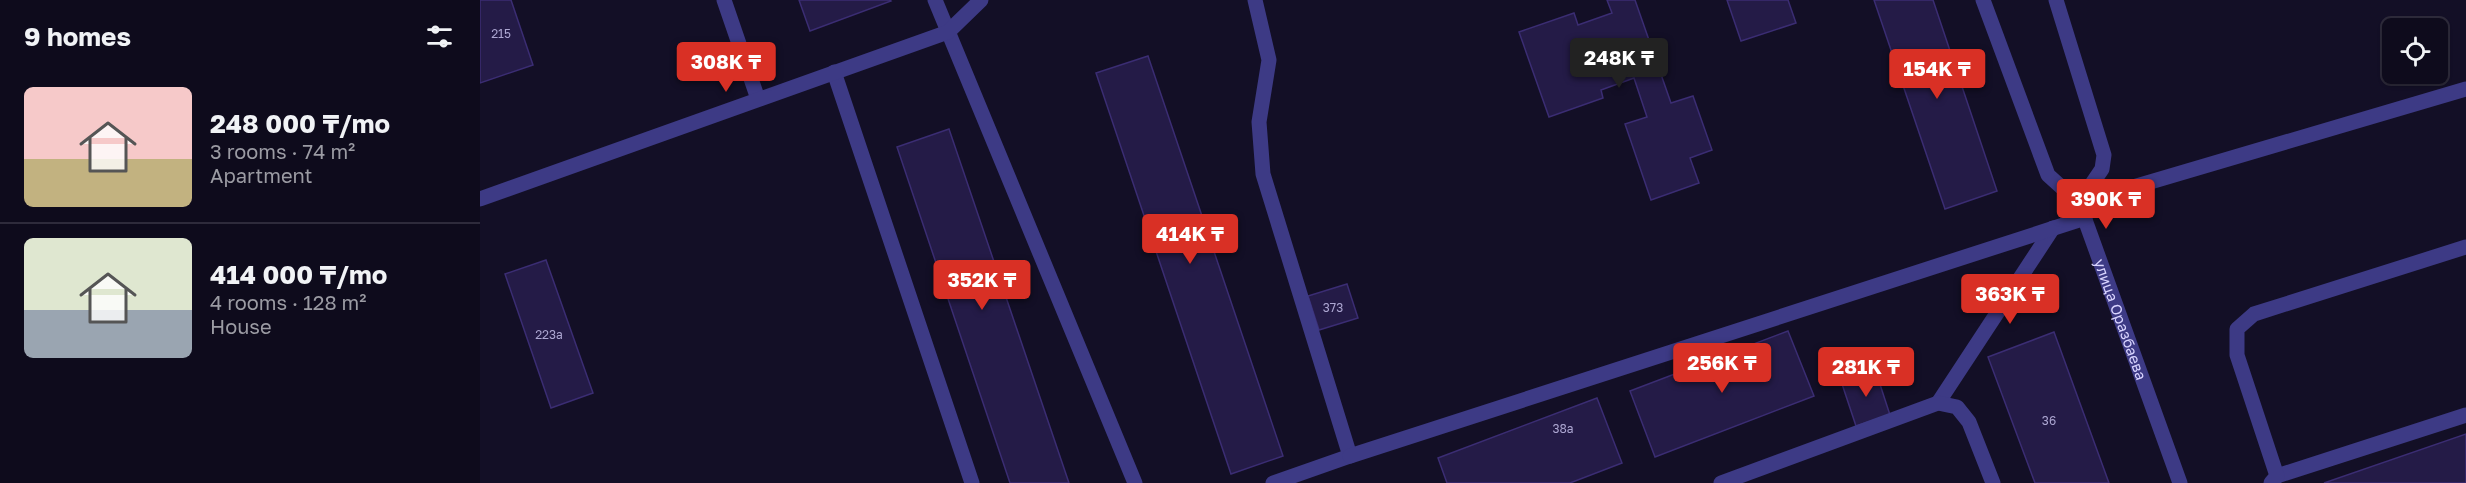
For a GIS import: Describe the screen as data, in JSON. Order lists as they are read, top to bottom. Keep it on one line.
{"streets":{"street":["улица Оразбаева"]},"house_numbers":["215","373","223а","36","38а"],"page":{"heading":"9 homes","price":["248K ₸","308K ₸","154K ₸","390K ₸","414K ₸","352K ₸","363K ₸","256K ₸","281K ₸"],"list":[{"name":"248 000 ₸/mo","note":"3 rooms · 74 m² · Apartment"},{"name":"414 000 ₸/mo","note":"4 rooms · 128 m² · House"}]}}
